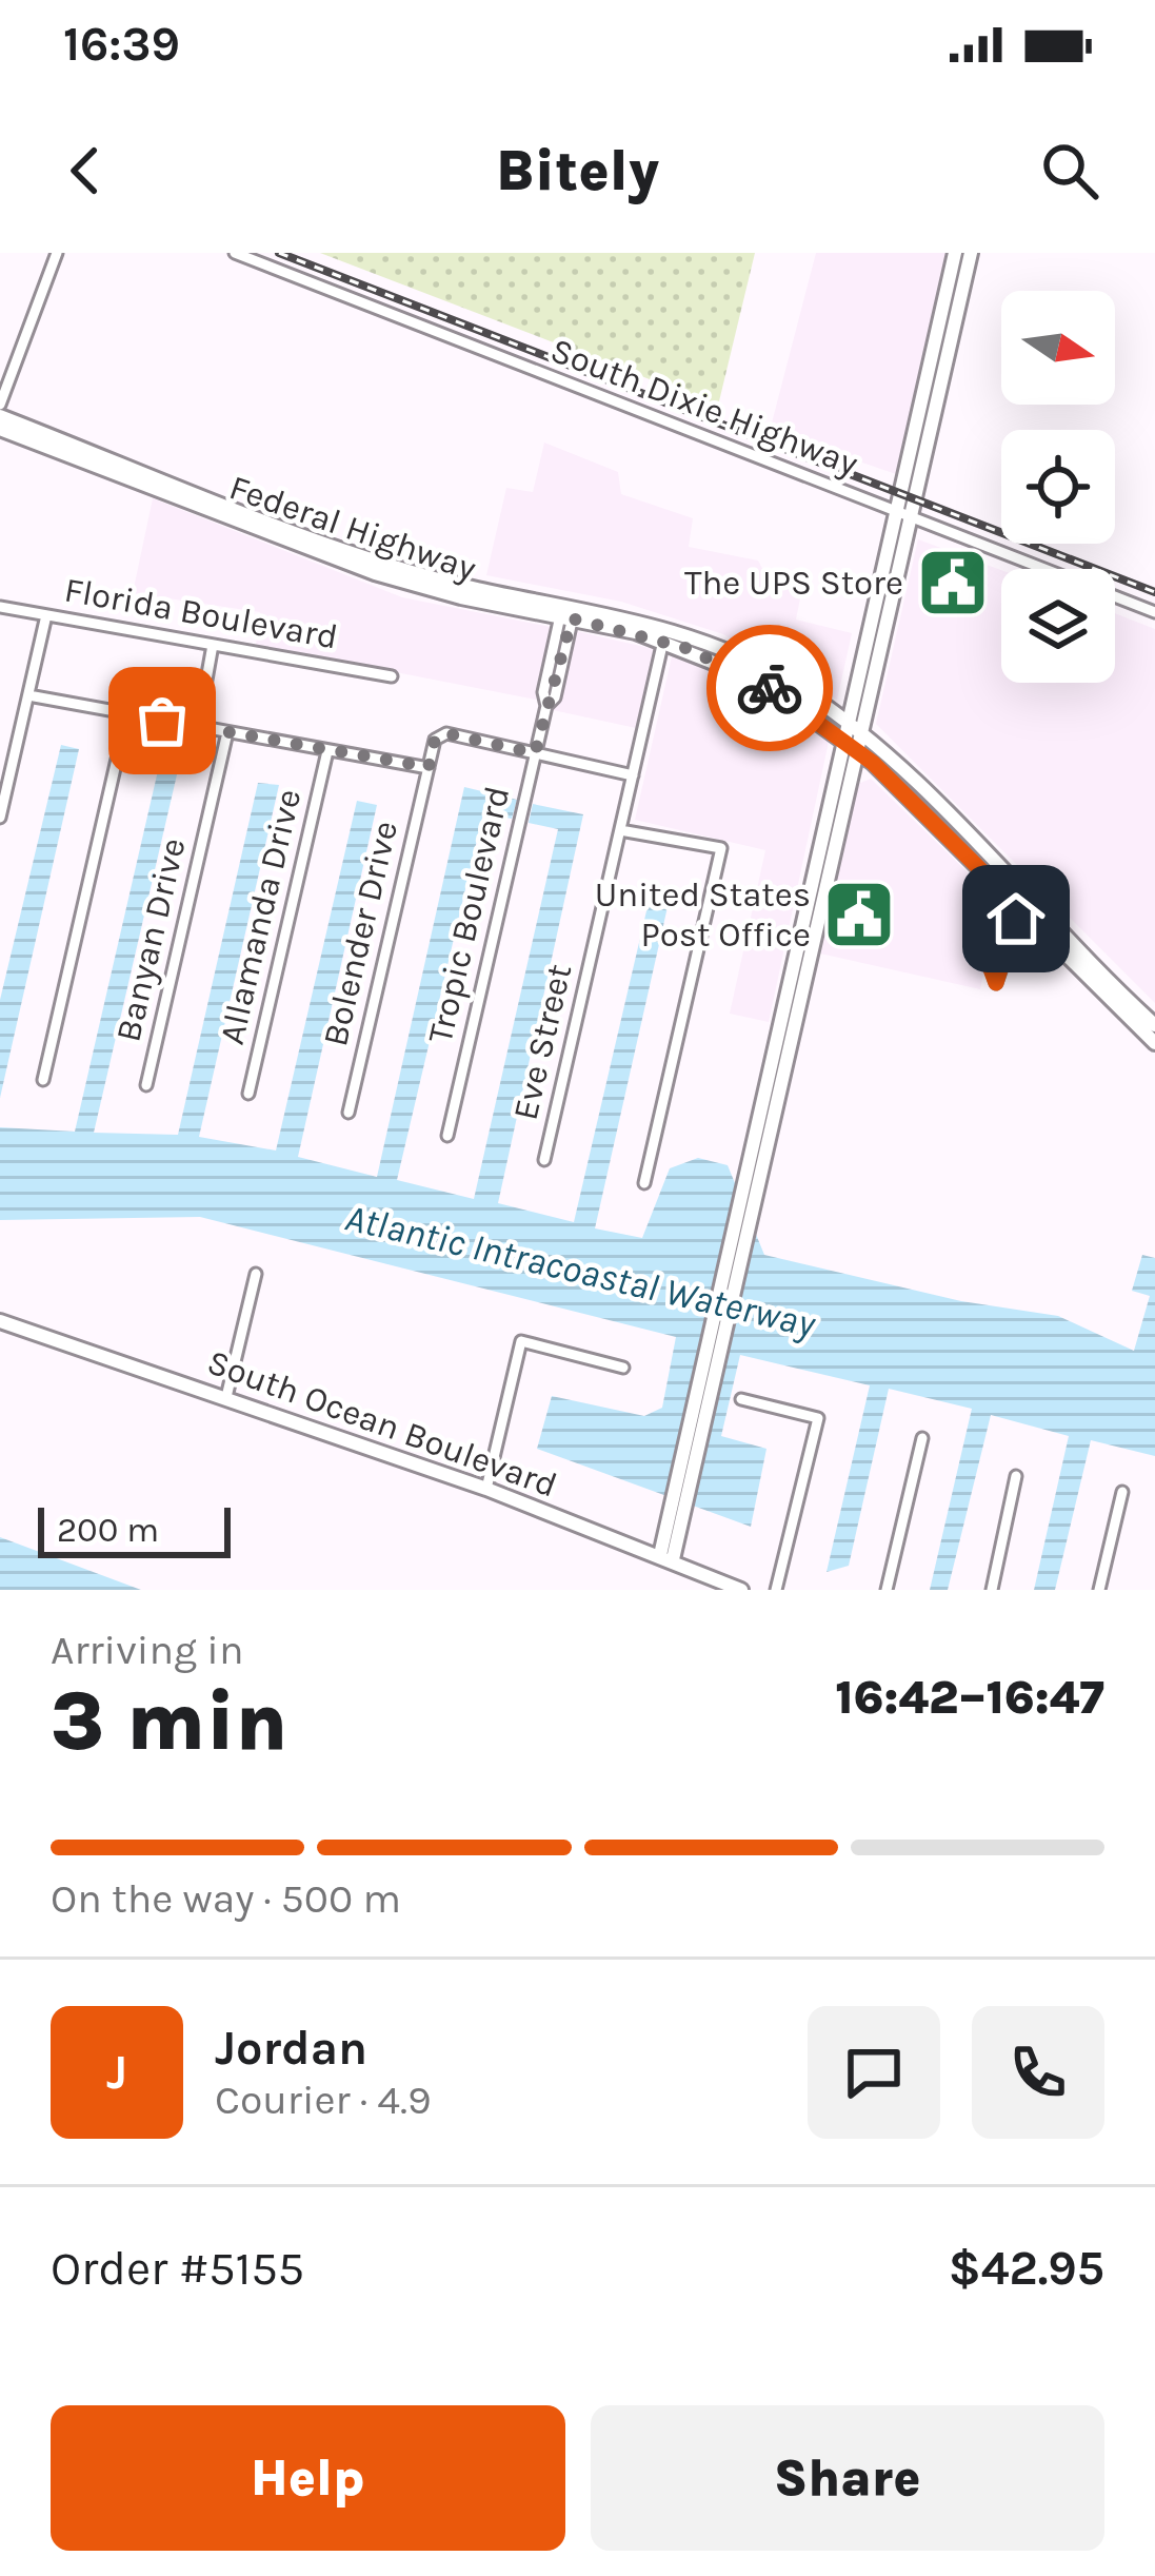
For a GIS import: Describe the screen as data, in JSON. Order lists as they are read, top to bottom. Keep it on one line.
{"streets":{"main road":["Federal Highway","South Ocean Boulevard"],"street":["South Dixie Highway","Florida Boulevard","Tropic Boulevard","Allamanda Drive","Bolender Drive","Banyan Drive","Eve Street"]},"crossings":[["Federal Highway","Tropic Boulevard"],["Federal Highway","Eve Street"]],"water":["Atlantic Intracoastal Waterway"],"places":{"public building":["The UPS Store","United States Post Office"]},"scale_bar":"200 m","north":"right","page":{"status":"16:39","header":"Bitely","scale":"200 m","heading":["3 min","Arriving in","16:42–16:47"],"panel":["Jordan","Courier · 4.9","Order #5155","$42.95"],"bar":"On the way · 500 m","round":"J","buttons":["Help","Share"]}}
